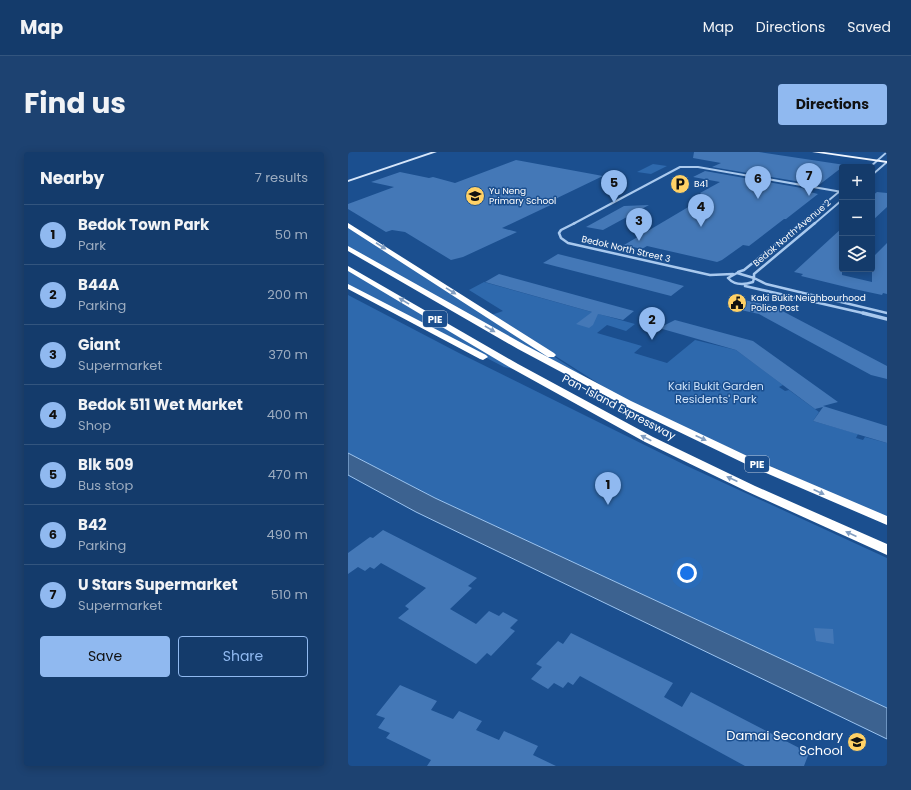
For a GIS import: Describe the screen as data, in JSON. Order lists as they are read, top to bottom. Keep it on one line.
{"streets":{"highway":["PIE","Pan-Island Expressway"],"street":["Bedok North Avenue 2","Bedok North Street 3"]},"crossings":[["Bedok North Avenue 2","Bedok North Street 3"]],"parks":["Kaki Bukit Garden Residents' Park"],"places":{"parking":["B41"],"school or university":["Yu Neng Primary School","Damai Secondary School"],"public building":["Kaki Bukit Neighbourhood Police Post"]},"page":{"header":"Map","nav":["Map","Directions","Saved"],"title":"Find us","buttons":["Directions",["Save","Share"]],"heading":["Nearby","7 results"],"pins":["7","6","5","4","3","2","1"],"map_buttons":["+","−"],"list":[{"mark":"1","name":"Bedok Town Park","note":"Park","value":"50 m"},{"mark":"2","name":"B44A","note":"Parking","value":"200 m"},{"mark":"3","name":"Giant","note":"Supermarket","value":"370 m"},{"mark":"4","name":"Bedok 511 Wet Market","note":"Shop","value":"400 m"},{"mark":"5","name":"Blk 509","note":"Bus stop","value":"470 m"},{"mark":"6","name":"B42","note":"Parking","value":"490 m"},{"mark":"7","name":"U Stars Supermarket","note":"Supermarket","value":"510 m"}]}}
